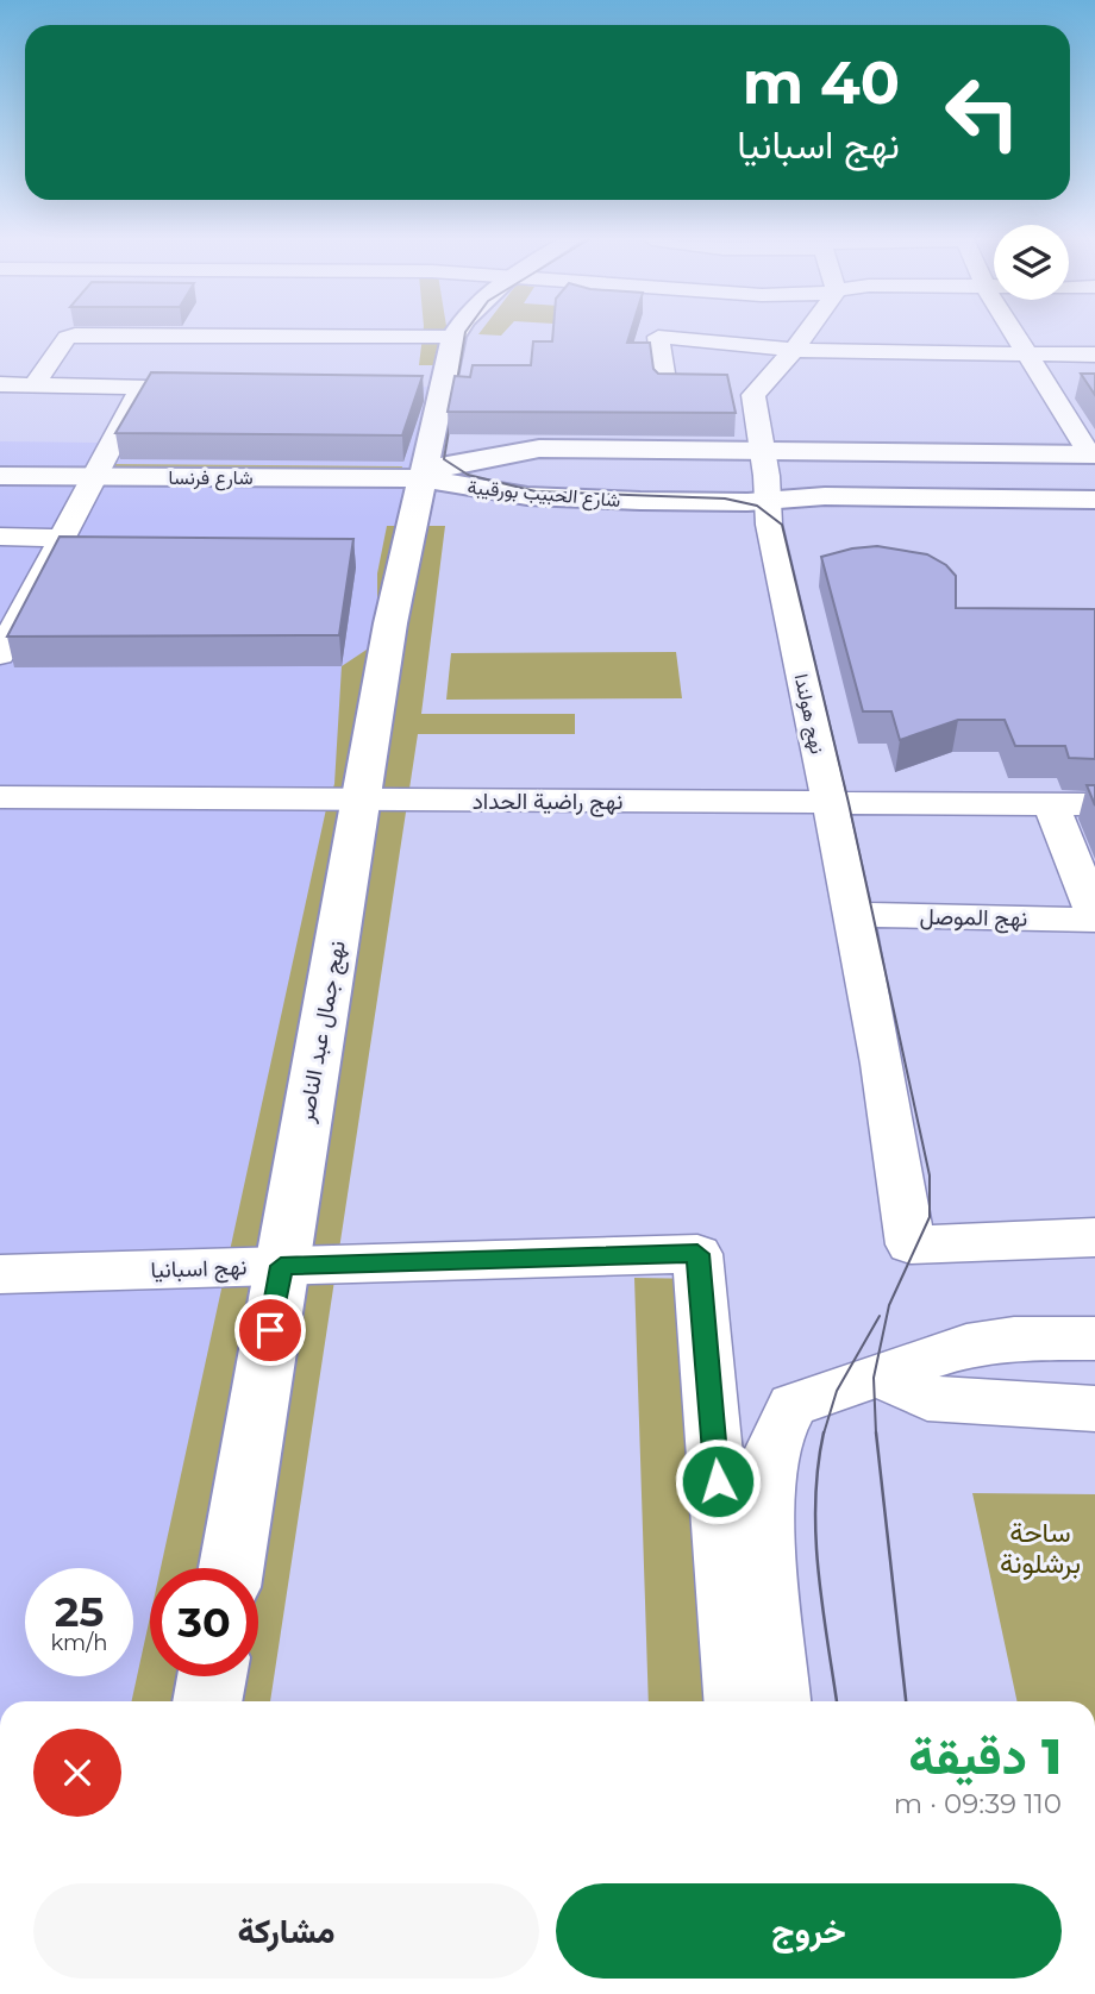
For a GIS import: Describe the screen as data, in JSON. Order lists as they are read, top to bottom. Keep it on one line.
{"streets":{"main road":["شارع فرنسا","شارع الحبيب بورقيبة","نهج جمال عبد الناصر"],"street":["نهج هولندا","نهج راضية الحداد","نهج الموصل","نهج اسبانيا"]},"crossings":[["شارع فرنسا","شارع الحبيب بورقيبة"],["شارع فرنسا","نهج جمال عبد الناصر"],["شارع الحبيب بورقيبة","نهج هولندا"],["شارع الحبيب بورقيبة","نهج جمال عبد الناصر"],["نهج هولندا","نهج راضية الحداد"],["نهج هولندا","نهج الموصل"],["نهج راضية الحداد","نهج جمال عبد الناصر"],["نهج جمال عبد الناصر","نهج اسبانيا"]],"parks":["ساحة برشلونة"],"page":{"turn":["40 m","نهج اسبانيا"],"speed":"25 km/h","limit":"30","heading":["1 دقيقة","110 m · 09:39"],"buttons":["خروج","مشاركة"]}}
